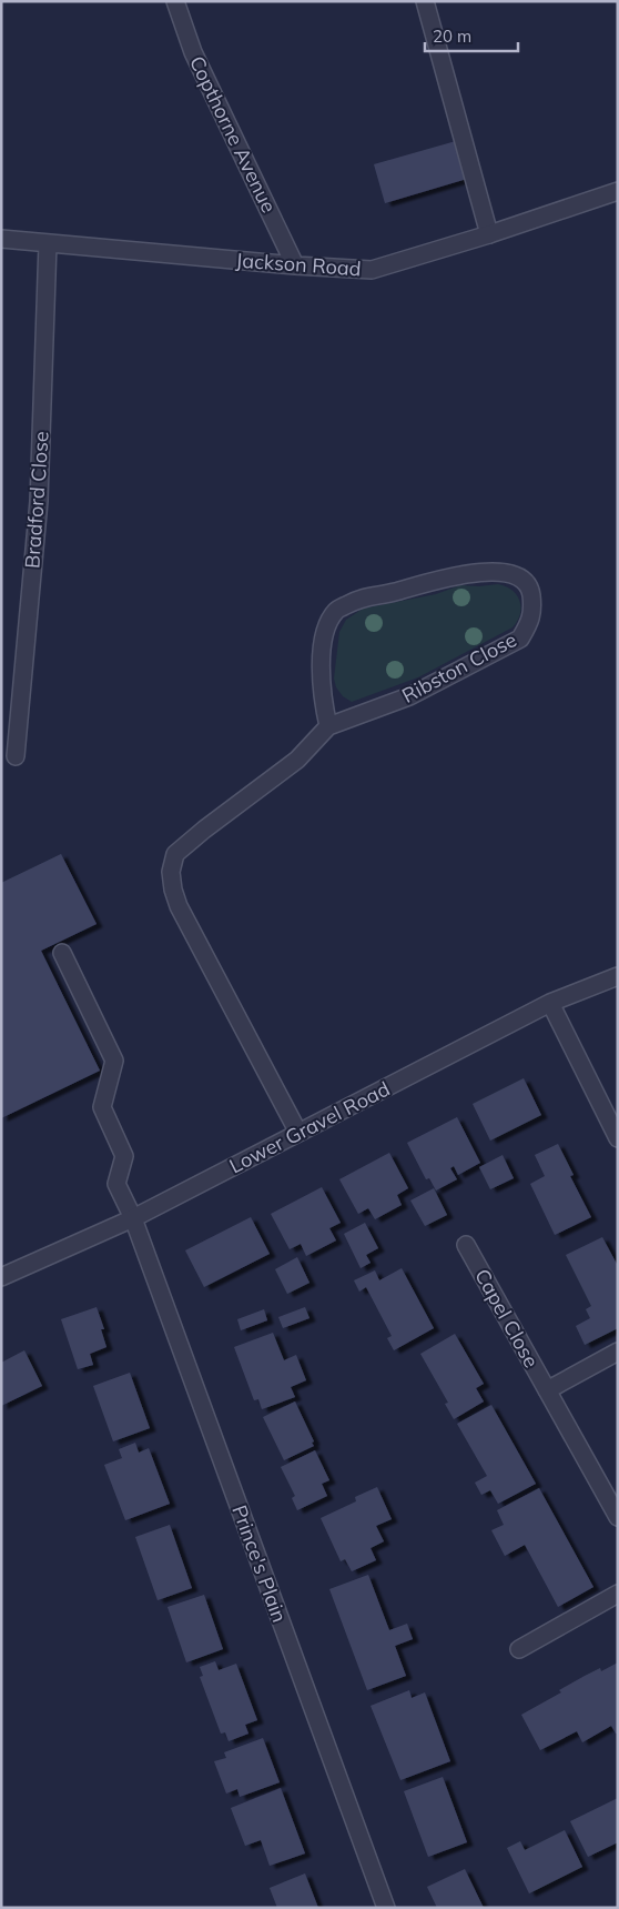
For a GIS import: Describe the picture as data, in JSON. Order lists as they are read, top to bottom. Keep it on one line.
{"streets":{"street":["Copthorne Avenue","Jackson Road","Bradford Close","Ribston Close","Lower Gravel Road","Capel Close","Prince's Plain"]},"crossings":[["Copthorne Avenue","Jackson Road"],["Jackson Road","Bradford Close"],["Ribston Close","Lower Gravel Road"],["Lower Gravel Road","Prince's Plain"]],"scale_bar":"20 m"}
